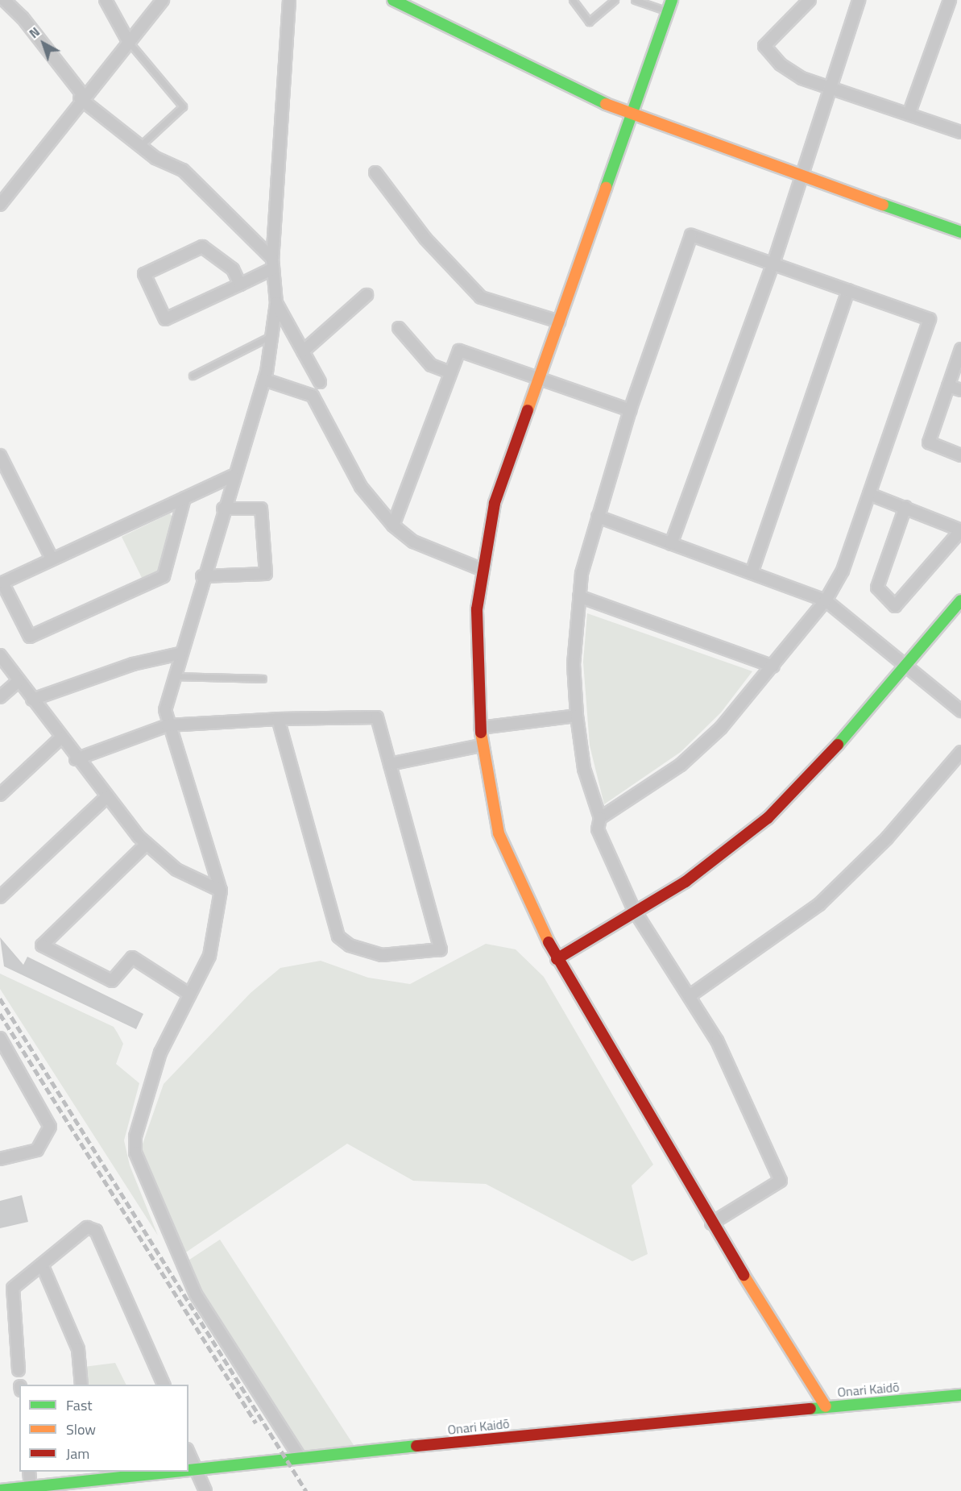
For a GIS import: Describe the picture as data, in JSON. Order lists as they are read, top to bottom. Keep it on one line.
{"streets":{"street":["Onari Kaidō"]},"legend":["Fast","Slow","Jam"],"north":"top left"}
